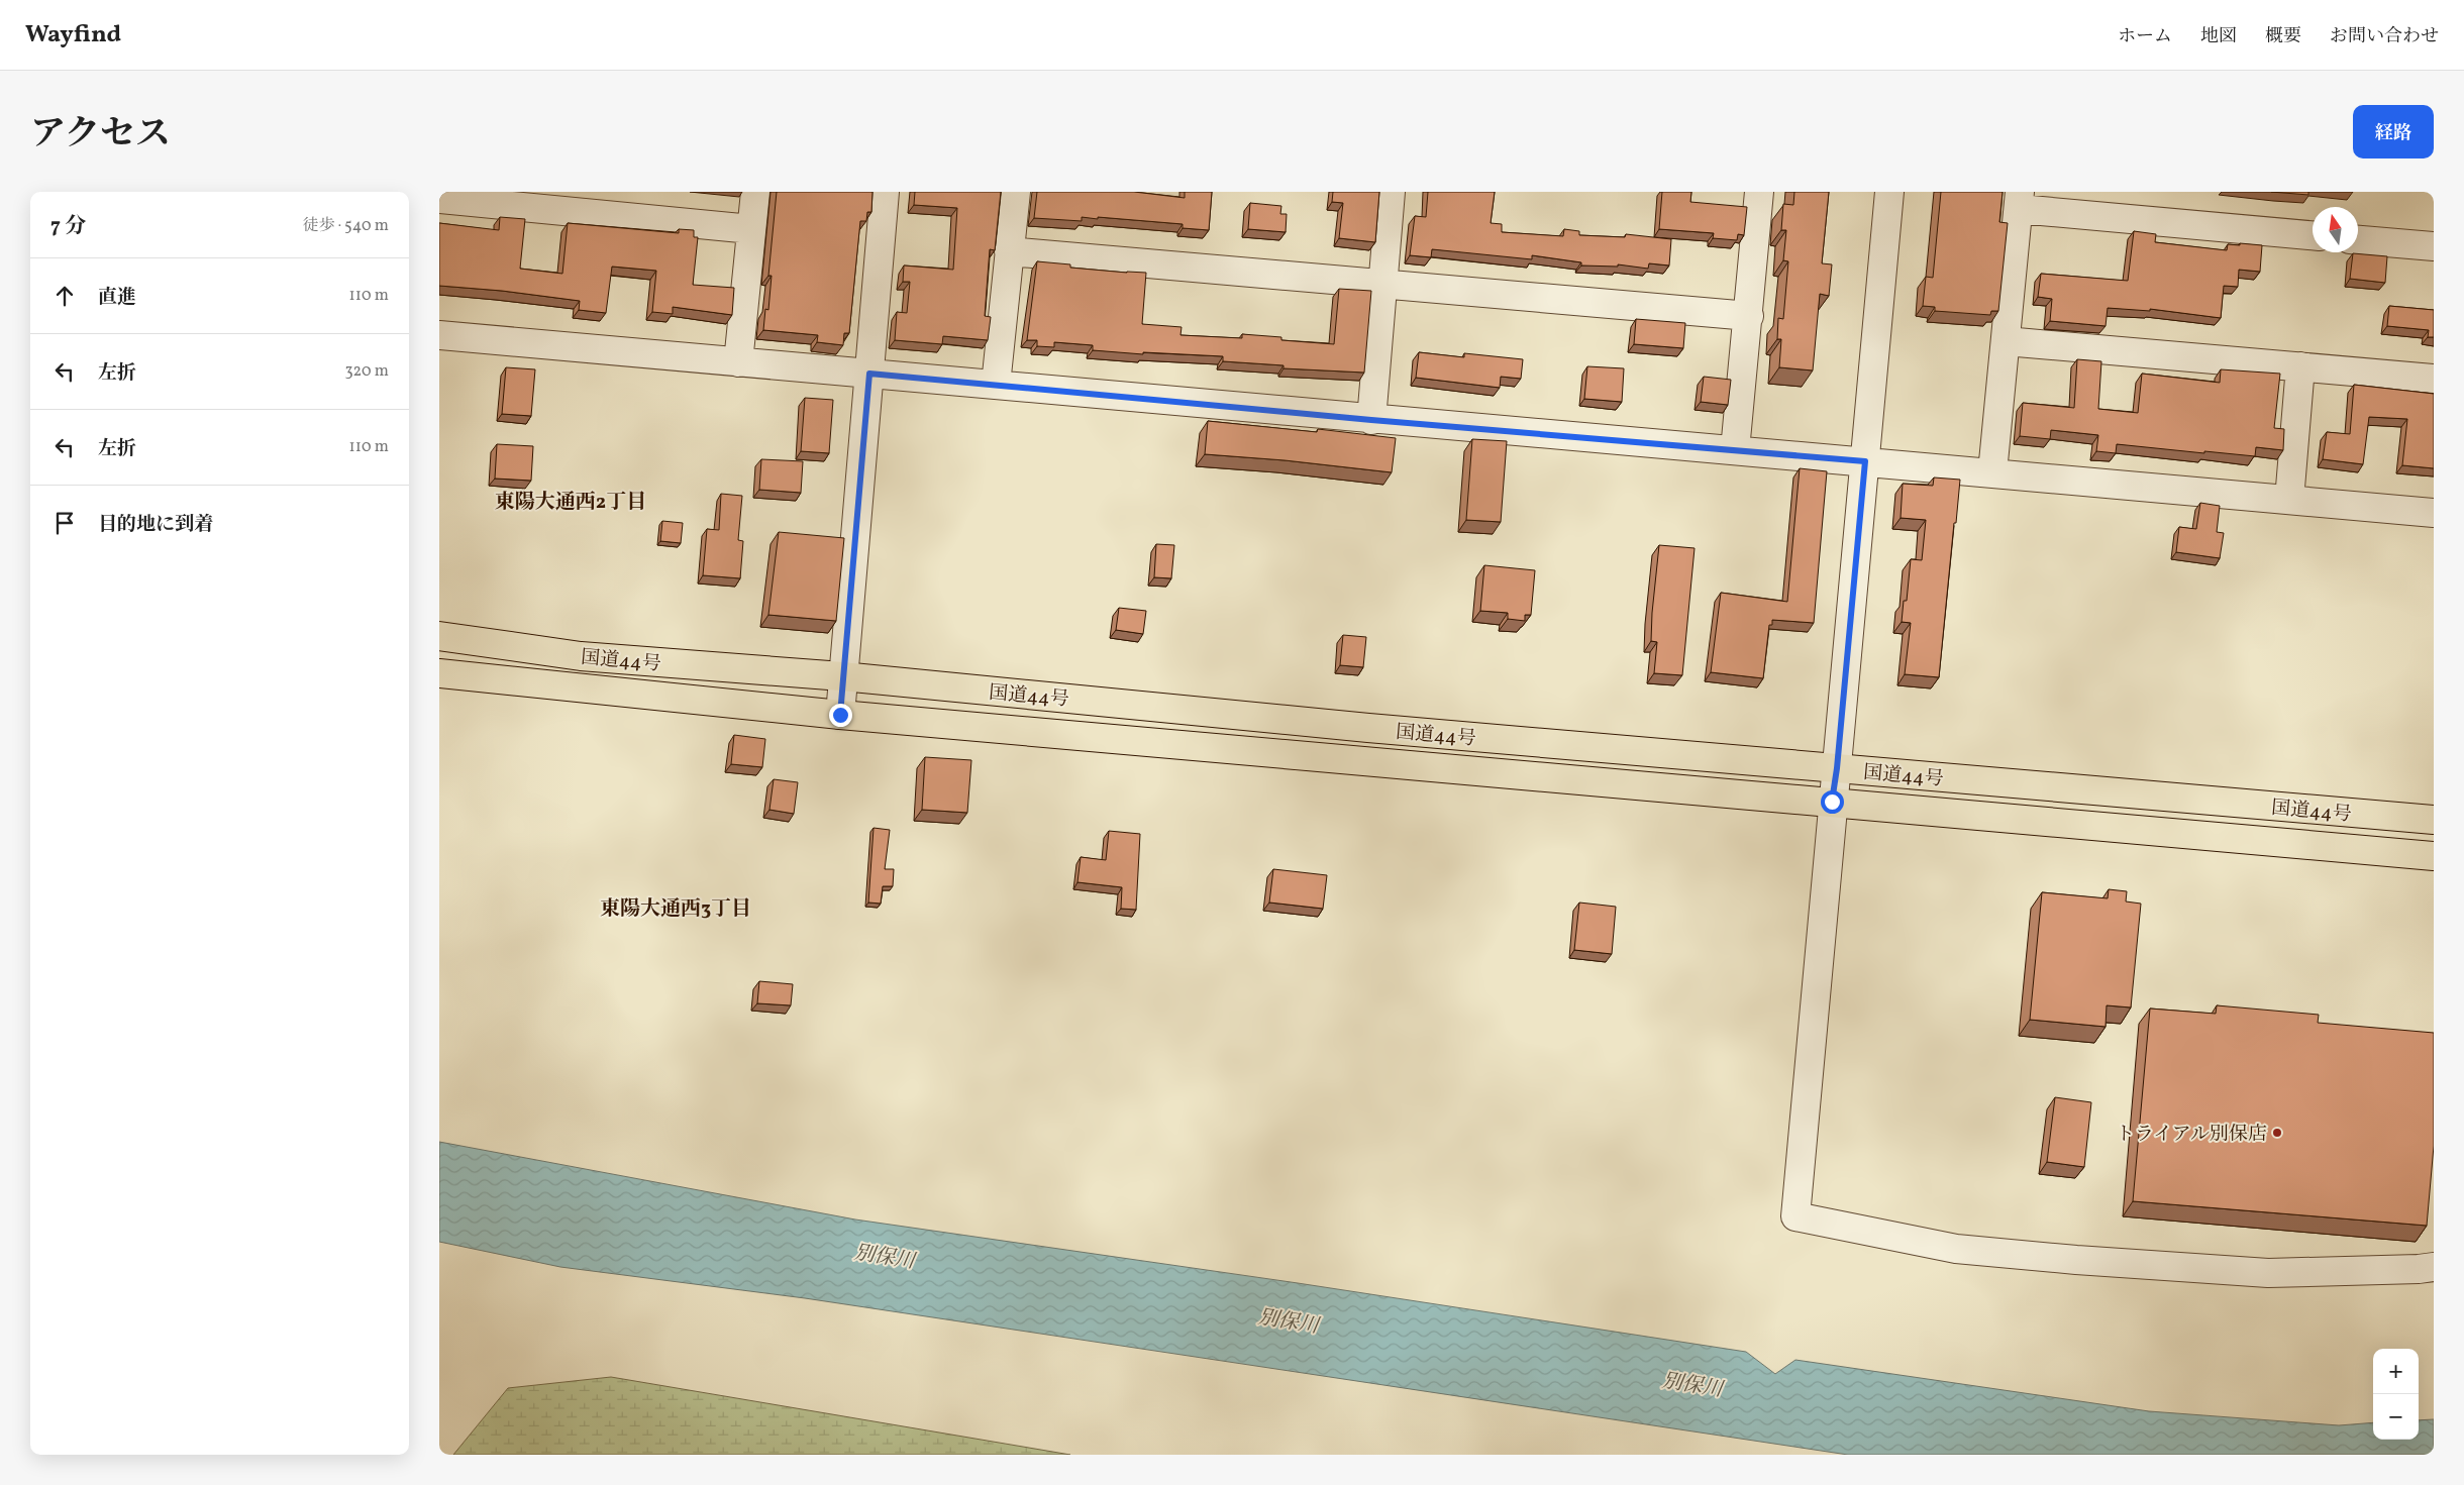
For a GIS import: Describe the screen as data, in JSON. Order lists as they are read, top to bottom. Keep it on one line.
{"streets":{"highway":["国道44号"]},"districts":["東陽大通西2丁目","東陽大通西3丁目"],"water":["別保川"],"places":["トライアル別保店"],"north":"top","page":{"header":"Wayfind","nav":["ホーム","地図","概要","お問い合わせ"],"title":"アクセス","buttons":"経路","heading":["7 分","徒歩 · 540 m"],"list":[["直進","110 m"],["左折","320 m"],["左折","110 m"],"目的地に到着"],"map_buttons":["+","−"]}}
